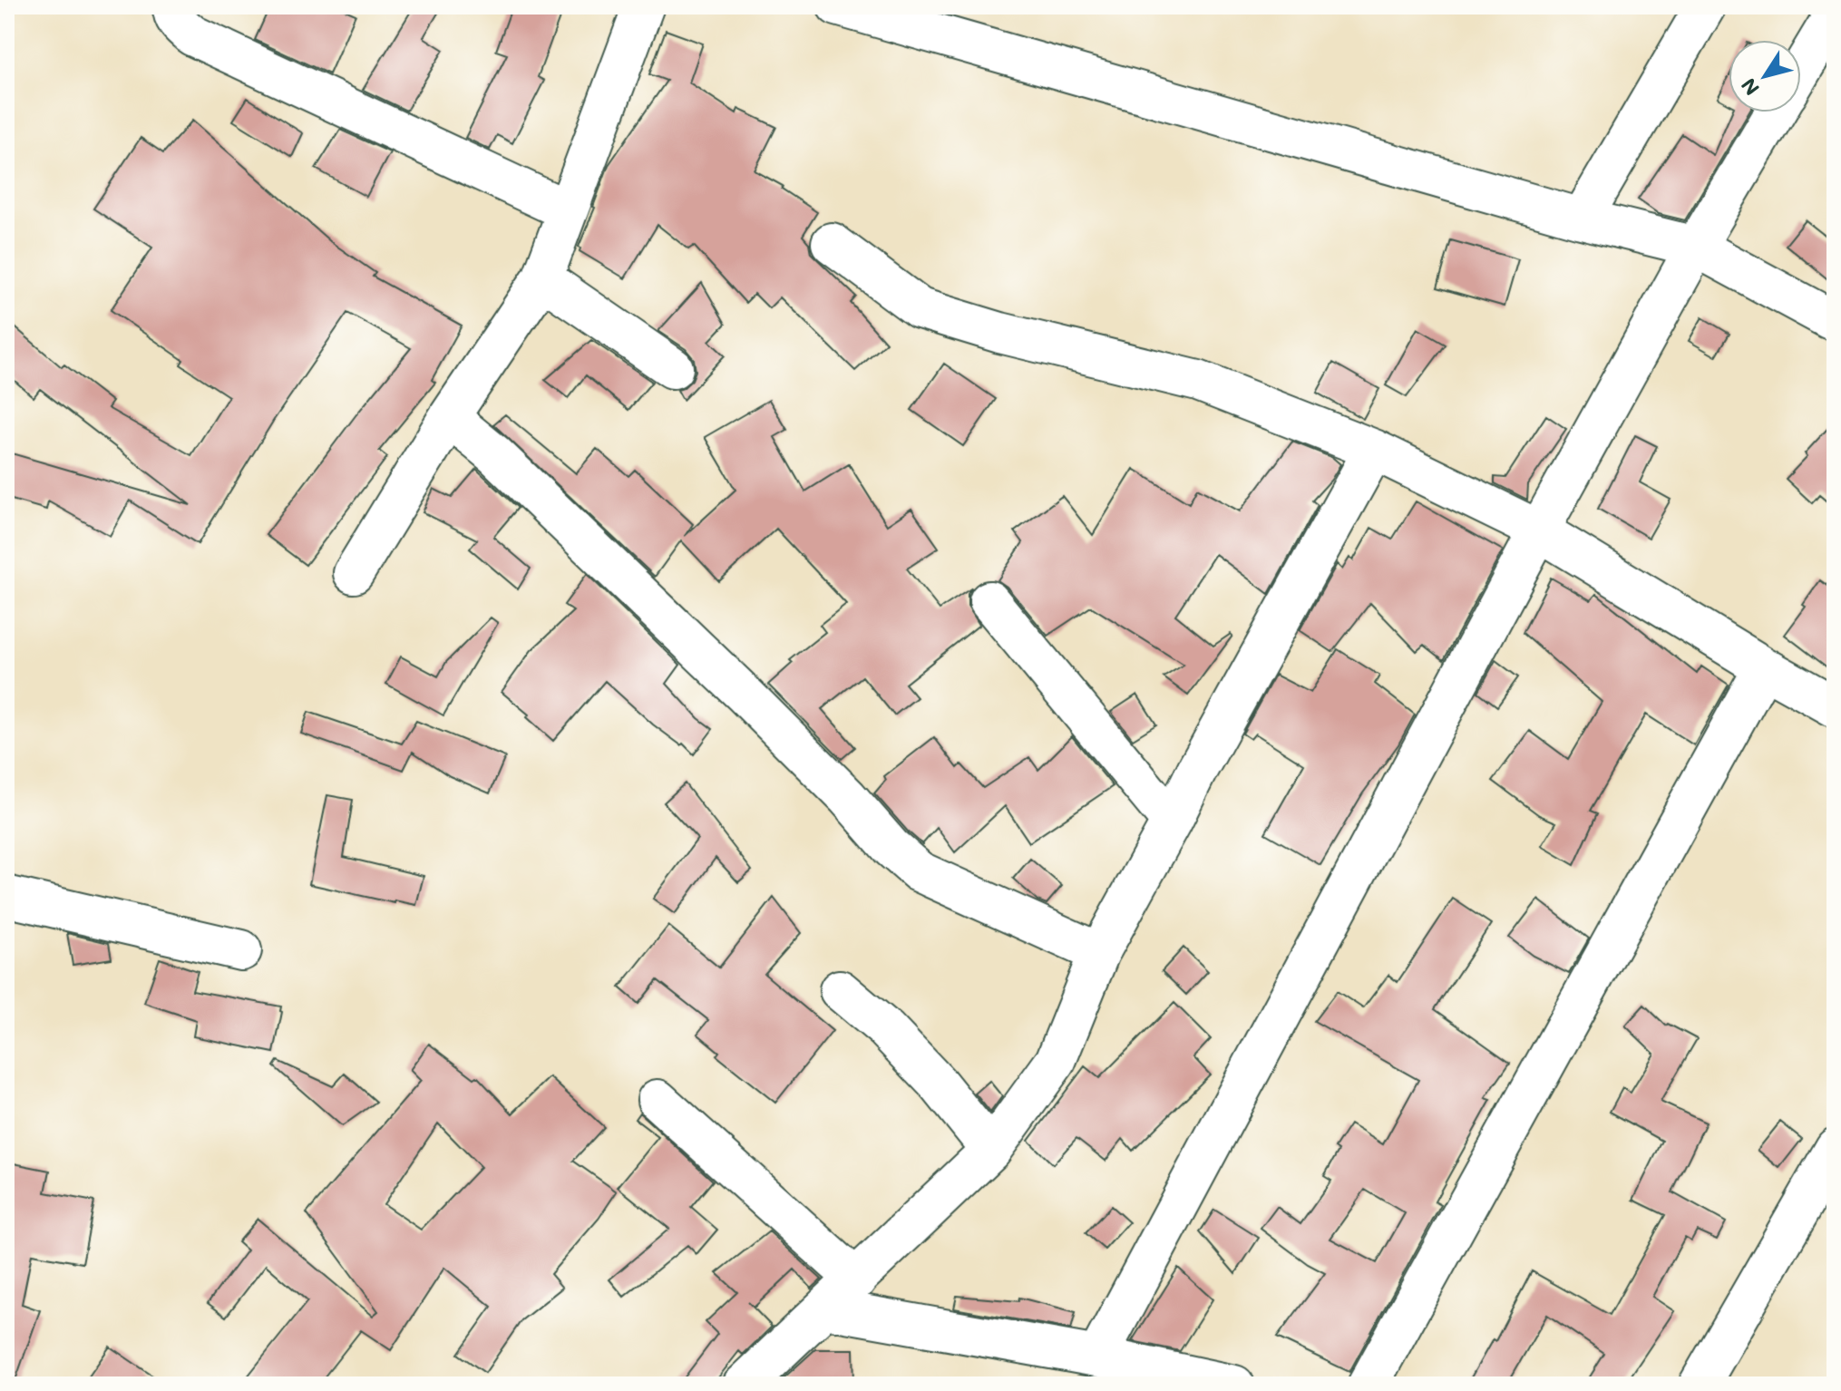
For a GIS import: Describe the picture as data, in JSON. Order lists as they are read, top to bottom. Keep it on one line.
{"north":"bottom left"}
